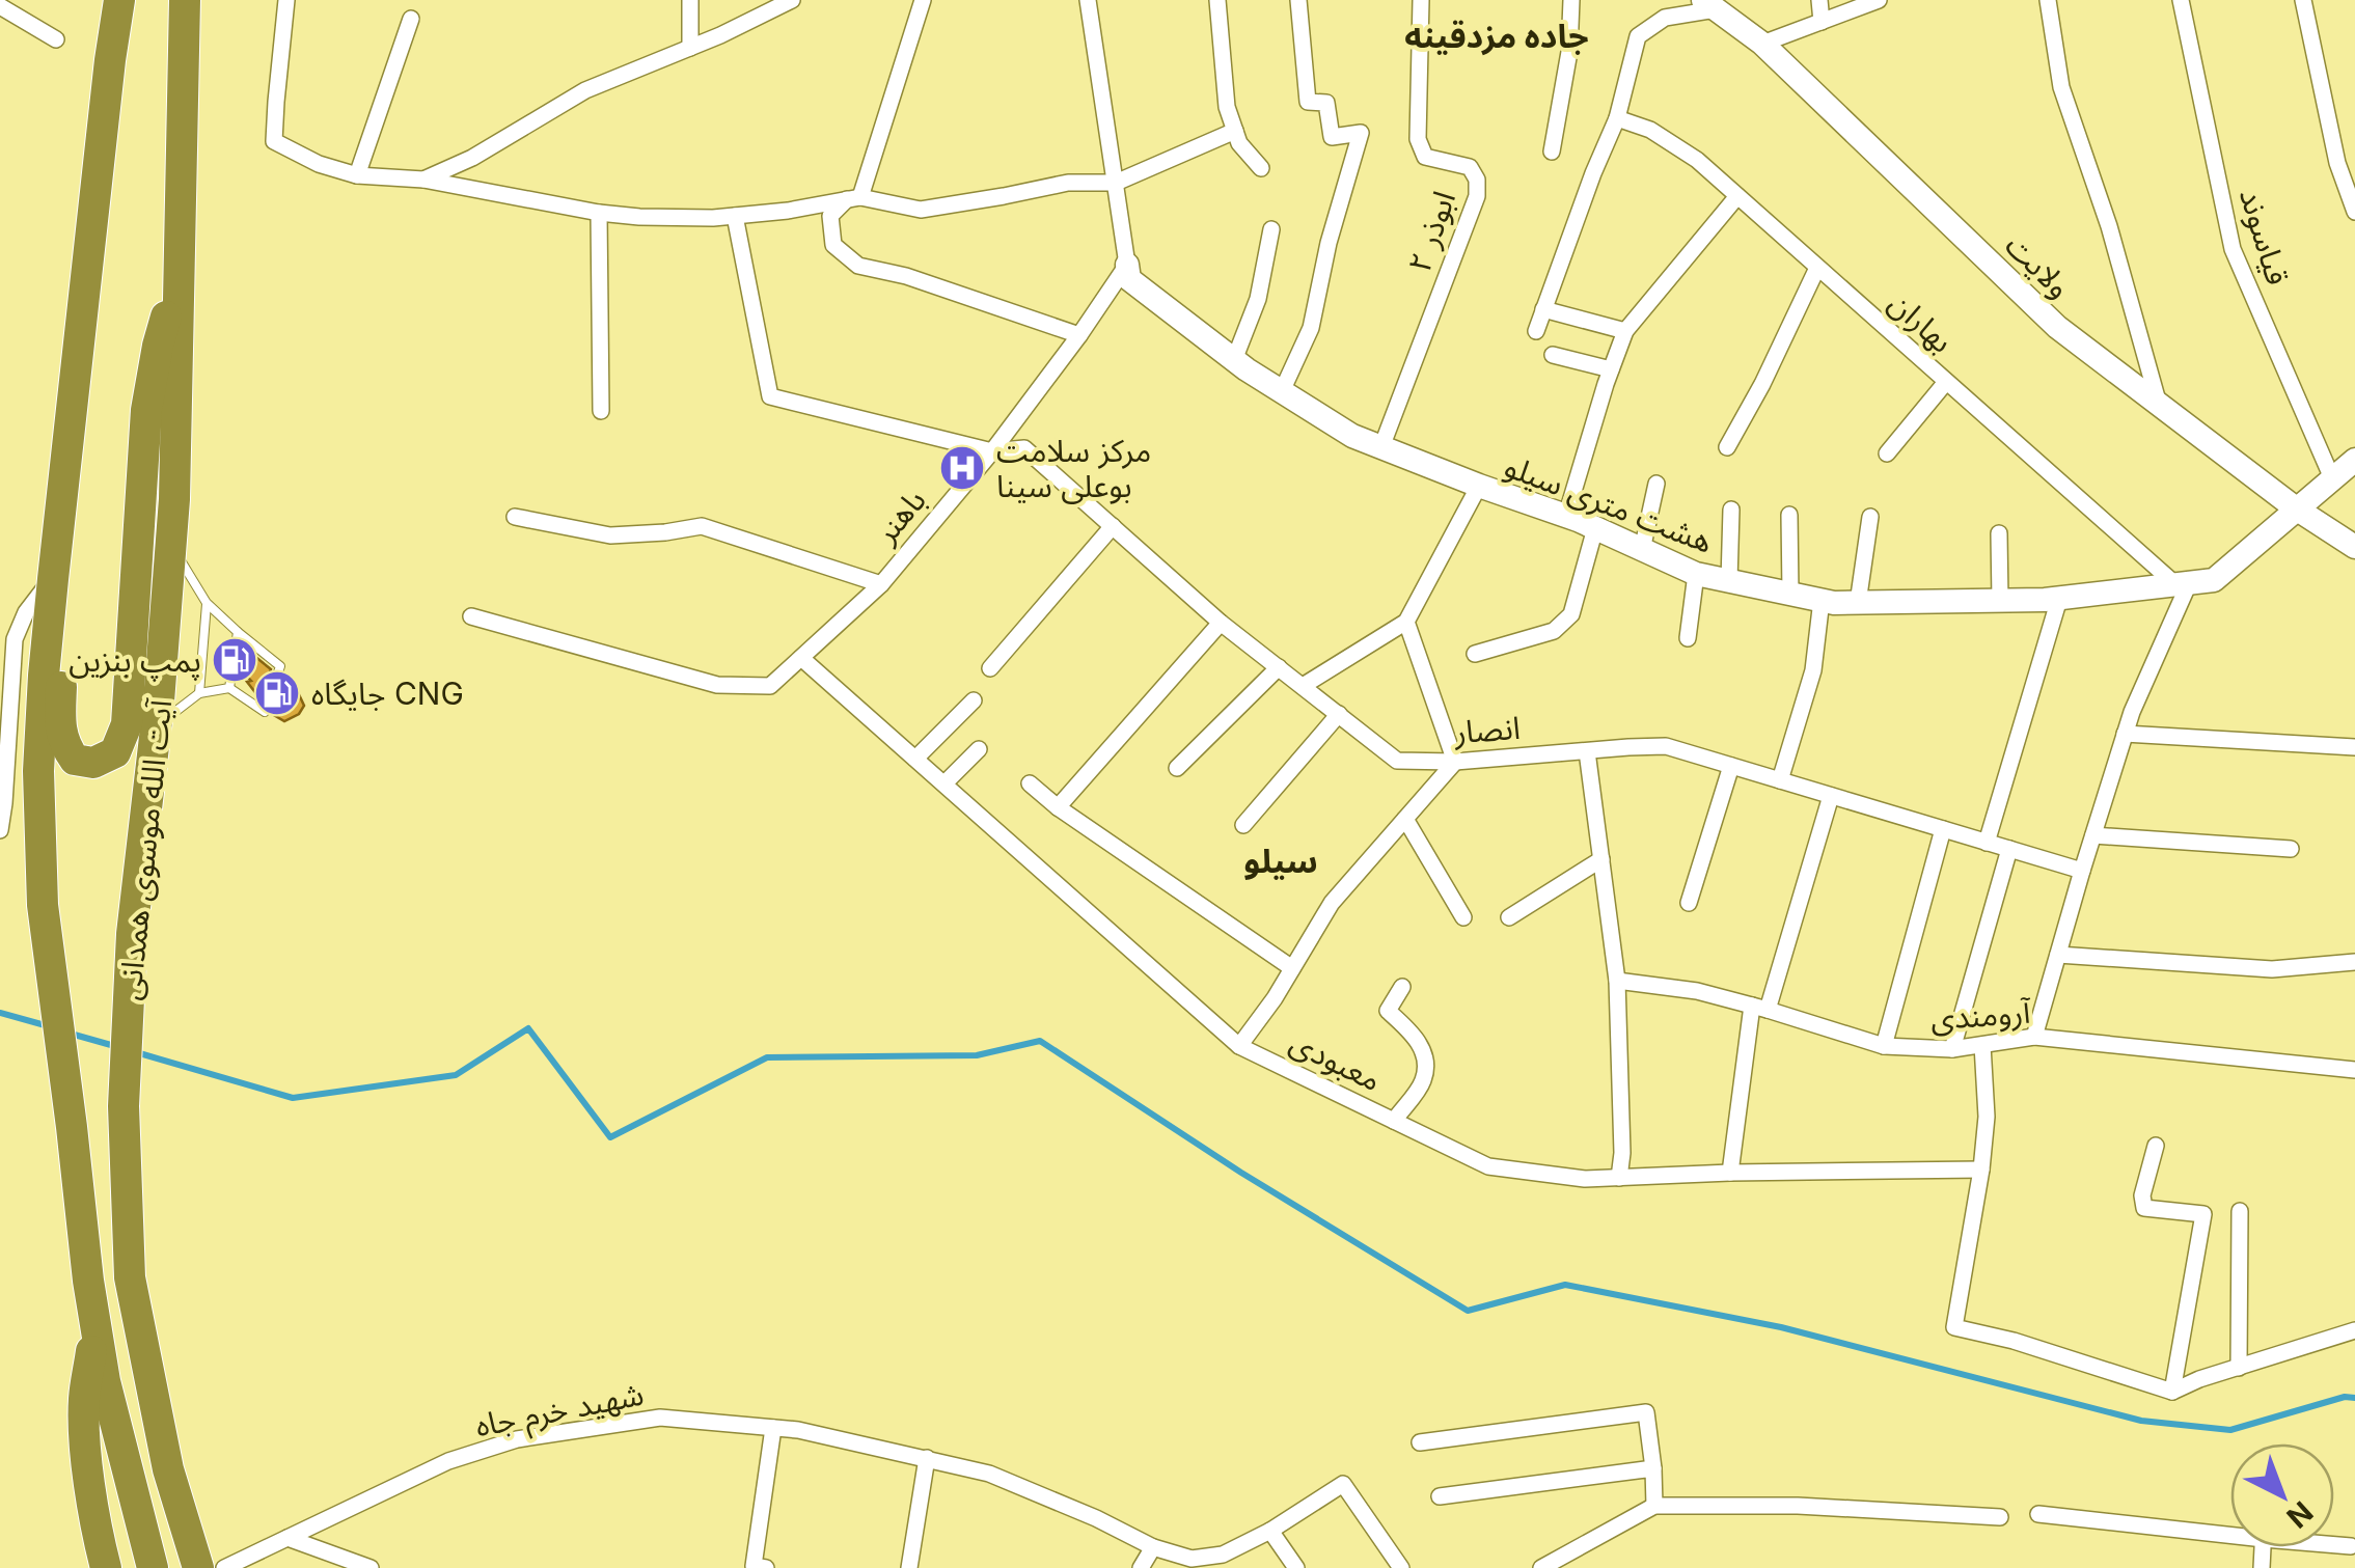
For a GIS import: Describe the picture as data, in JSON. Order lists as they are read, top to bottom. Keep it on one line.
{"streets":{"highway":["آیت الله موسوی همدانی"],"street":["ابوذر ۲","قیاسوند","ولایت","بهاران","هشت متری سیلو","باهنر","انصار","آرومندی","معبودی","شهید خرم جاه"]},"crossings":[["ابوذر ۲","هشت متری سیلو"],["قیاسوند","هشت متری سیلو"],["ولایت","هشت متری سیلو"],["بهاران","هشت متری سیلو"],["هشت متری سیلو","باهنر"],["باهنر","انصار"],["باهنر","معبودی"]],"districts":["جاده مزدقینه","سیلو"],"places":{"hospital":["مرکز سلامت بوعلی سینا"],"fuel station":["پمپ بنزین","جایگاه CNG"]},"north":"bottom right"}
